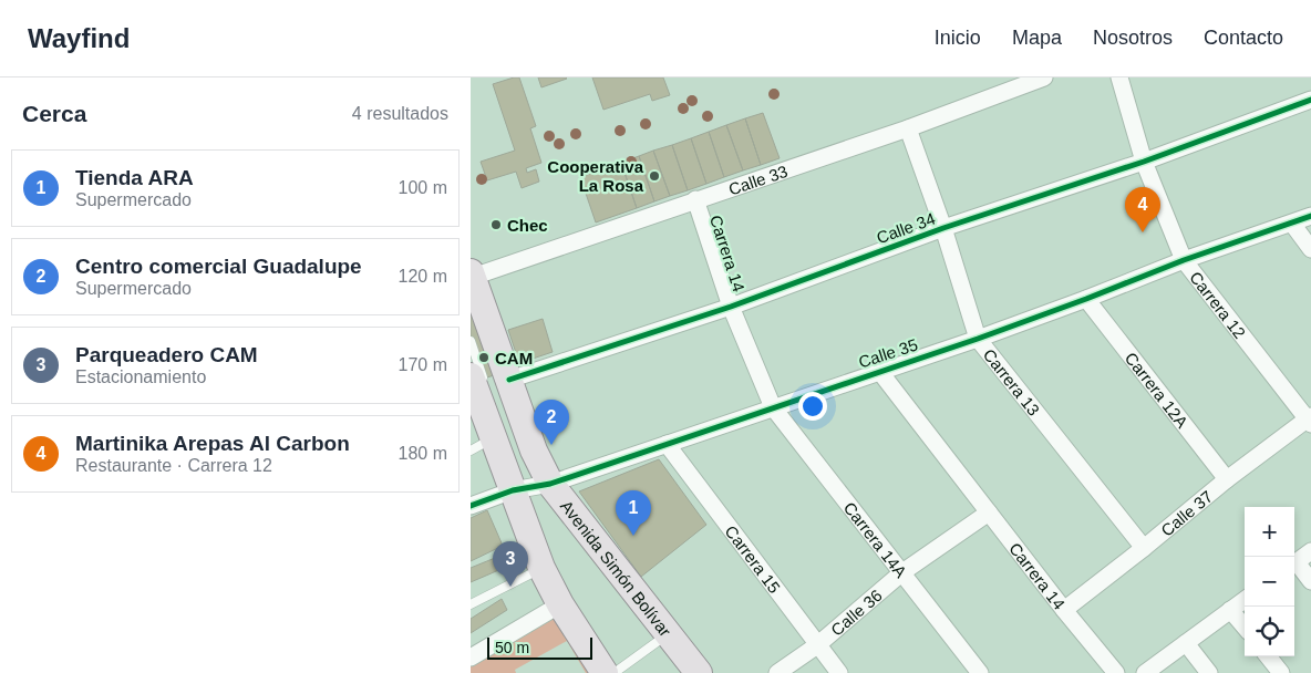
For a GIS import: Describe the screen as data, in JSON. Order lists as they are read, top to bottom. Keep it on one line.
{"streets":{"main road":["Avenida Simón Bolívar"],"street":["Calle 33","Calle 34","Carrera 14","Carrera 12","Calle 35","Carrera 13","Carrera 12A","Calle 37","Carrera 14A","Carrera 15","Calle 36"]},"crossings":[["Calle 33","Carrera 14"],["Calle 33","Carrera 13"],["Calle 33","Avenida Simón Bolívar"],["Calle 34","Carrera 14"],["Calle 34","Carrera 12"],["Calle 34","Carrera 13"],["Calle 34","Avenida Simón Bolívar"],["Carrera 14","Calle 35"],["Carrera 14","Calle 37"],["Carrera 14","Carrera 14A"],["Carrera 14","Calle 36"],["Carrera 12","Calle 35"],["Carrera 12","Calle 37"],["Calle 35","Carrera 13"],["Calle 35","Carrera 12A"],["Calle 35","Carrera 14A"],["Calle 35","Carrera 15"],["Calle 35","Avenida Simón Bolívar"],["Carrera 13","Calle 37"],["Carrera 12A","Calle 37"],["Carrera 14A","Calle 36"],["Carrera 15","Calle 36"]],"places":["Cooperativa La Rosa","Chec","CAM"],"scale_bar":"50 m","page":{"header":"Wayfind","nav":["Inicio","Mapa","Nosotros","Contacto"],"heading":["Cerca","4 resultados"],"list":[{"mark":"1","name":"Tienda ARA","note":"Supermercado","value":"100 m"},{"mark":"2","name":"Centro comercial Guadalupe","note":"Supermercado","value":"120 m"},{"mark":"3","name":"Parqueadero CAM","note":"Estacionamiento","value":"170 m"},{"mark":"4","name":"Martinika Arepas Al Carbon","note":"Restaurante · Carrera 12","value":"180 m"}],"pins":["4","2","1","3"],"map_buttons":["+","−"],"scale":"50 m"}}
